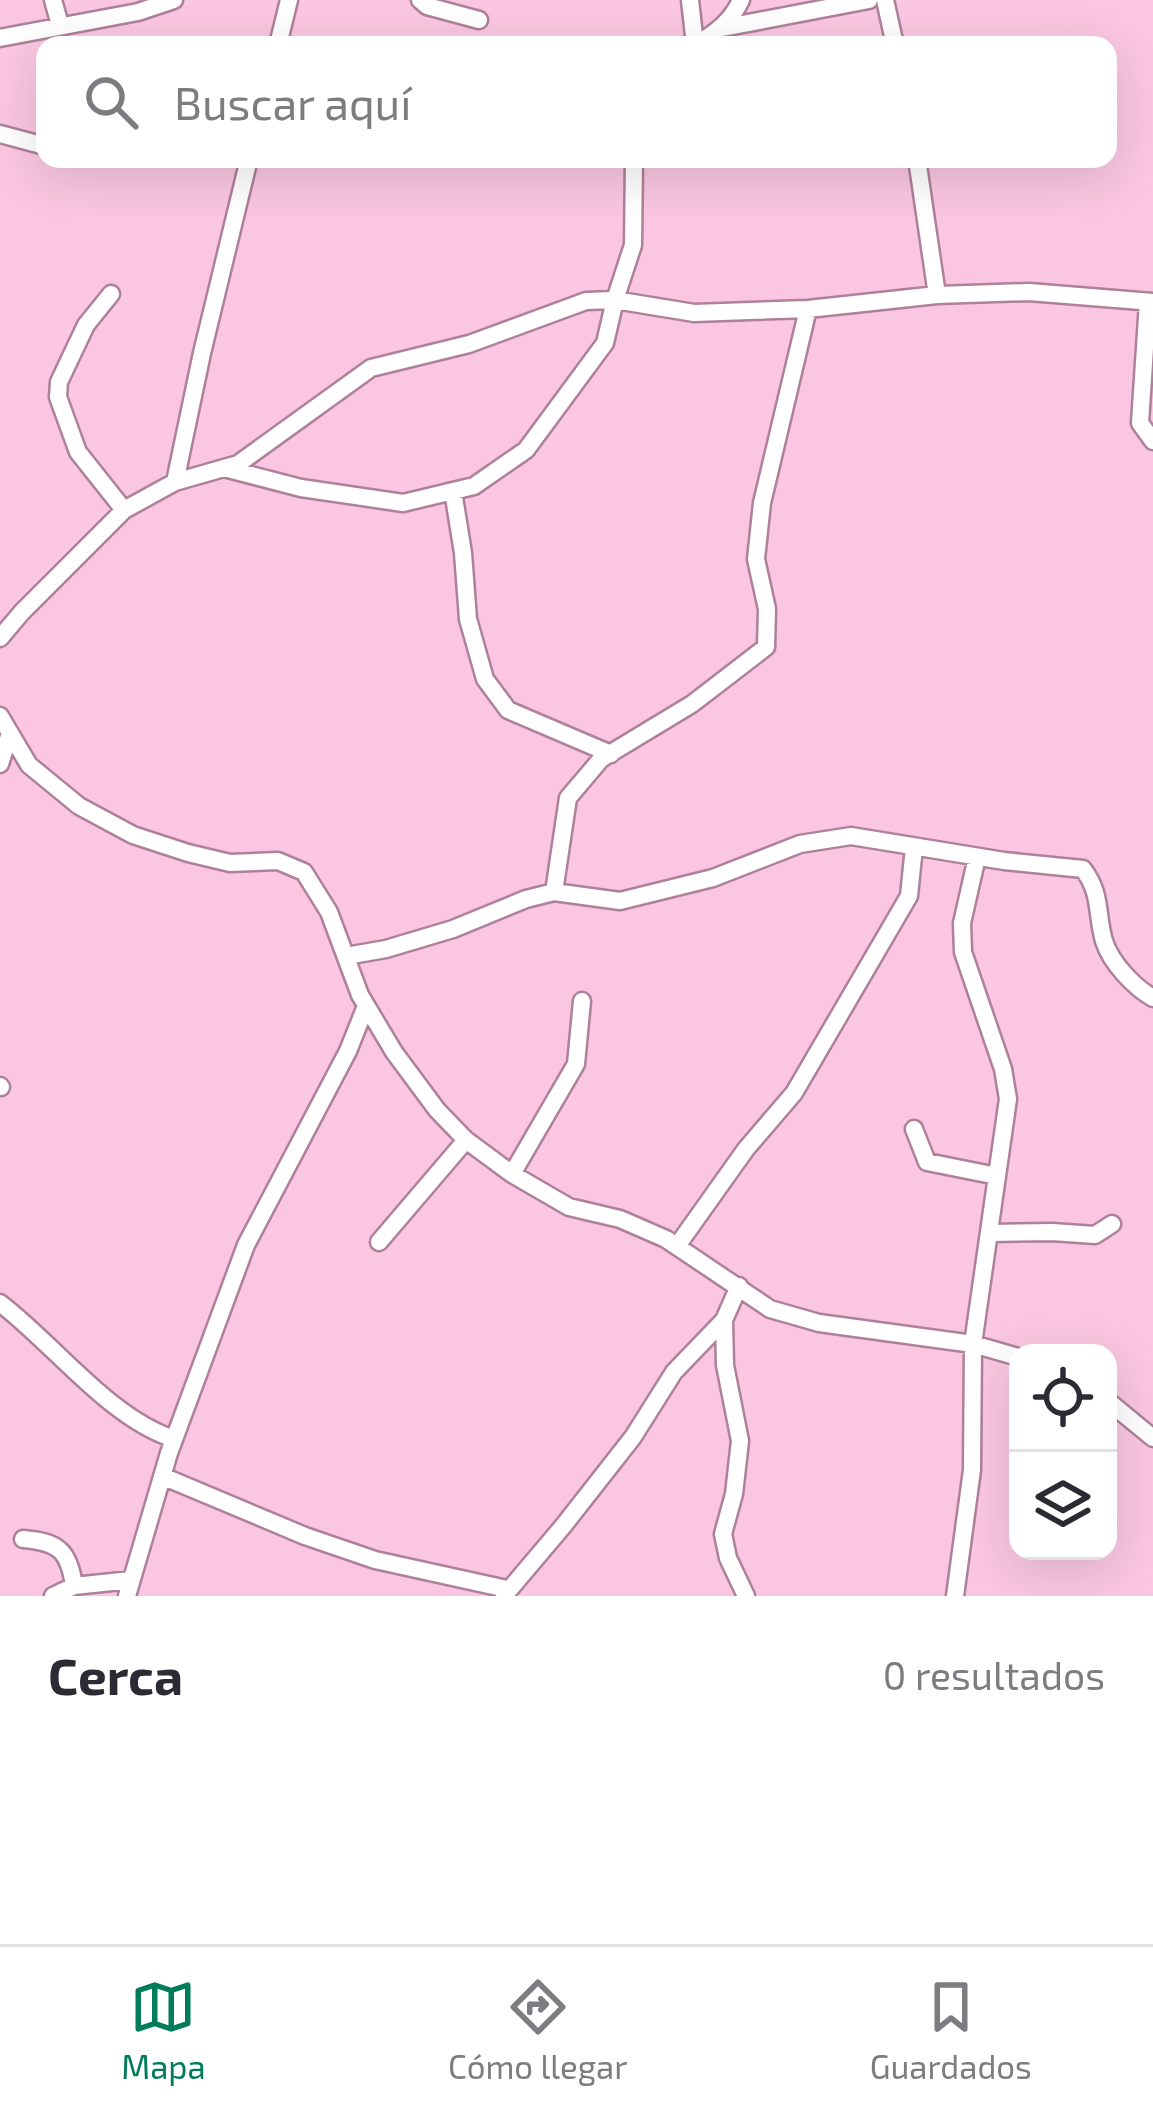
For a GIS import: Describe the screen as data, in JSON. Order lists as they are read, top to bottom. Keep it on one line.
{"page":{"search":"Buscar aquí","heading":["Cerca","0 resultados"],"nav":["Mapa","Cómo llegar","Guardados"]}}
